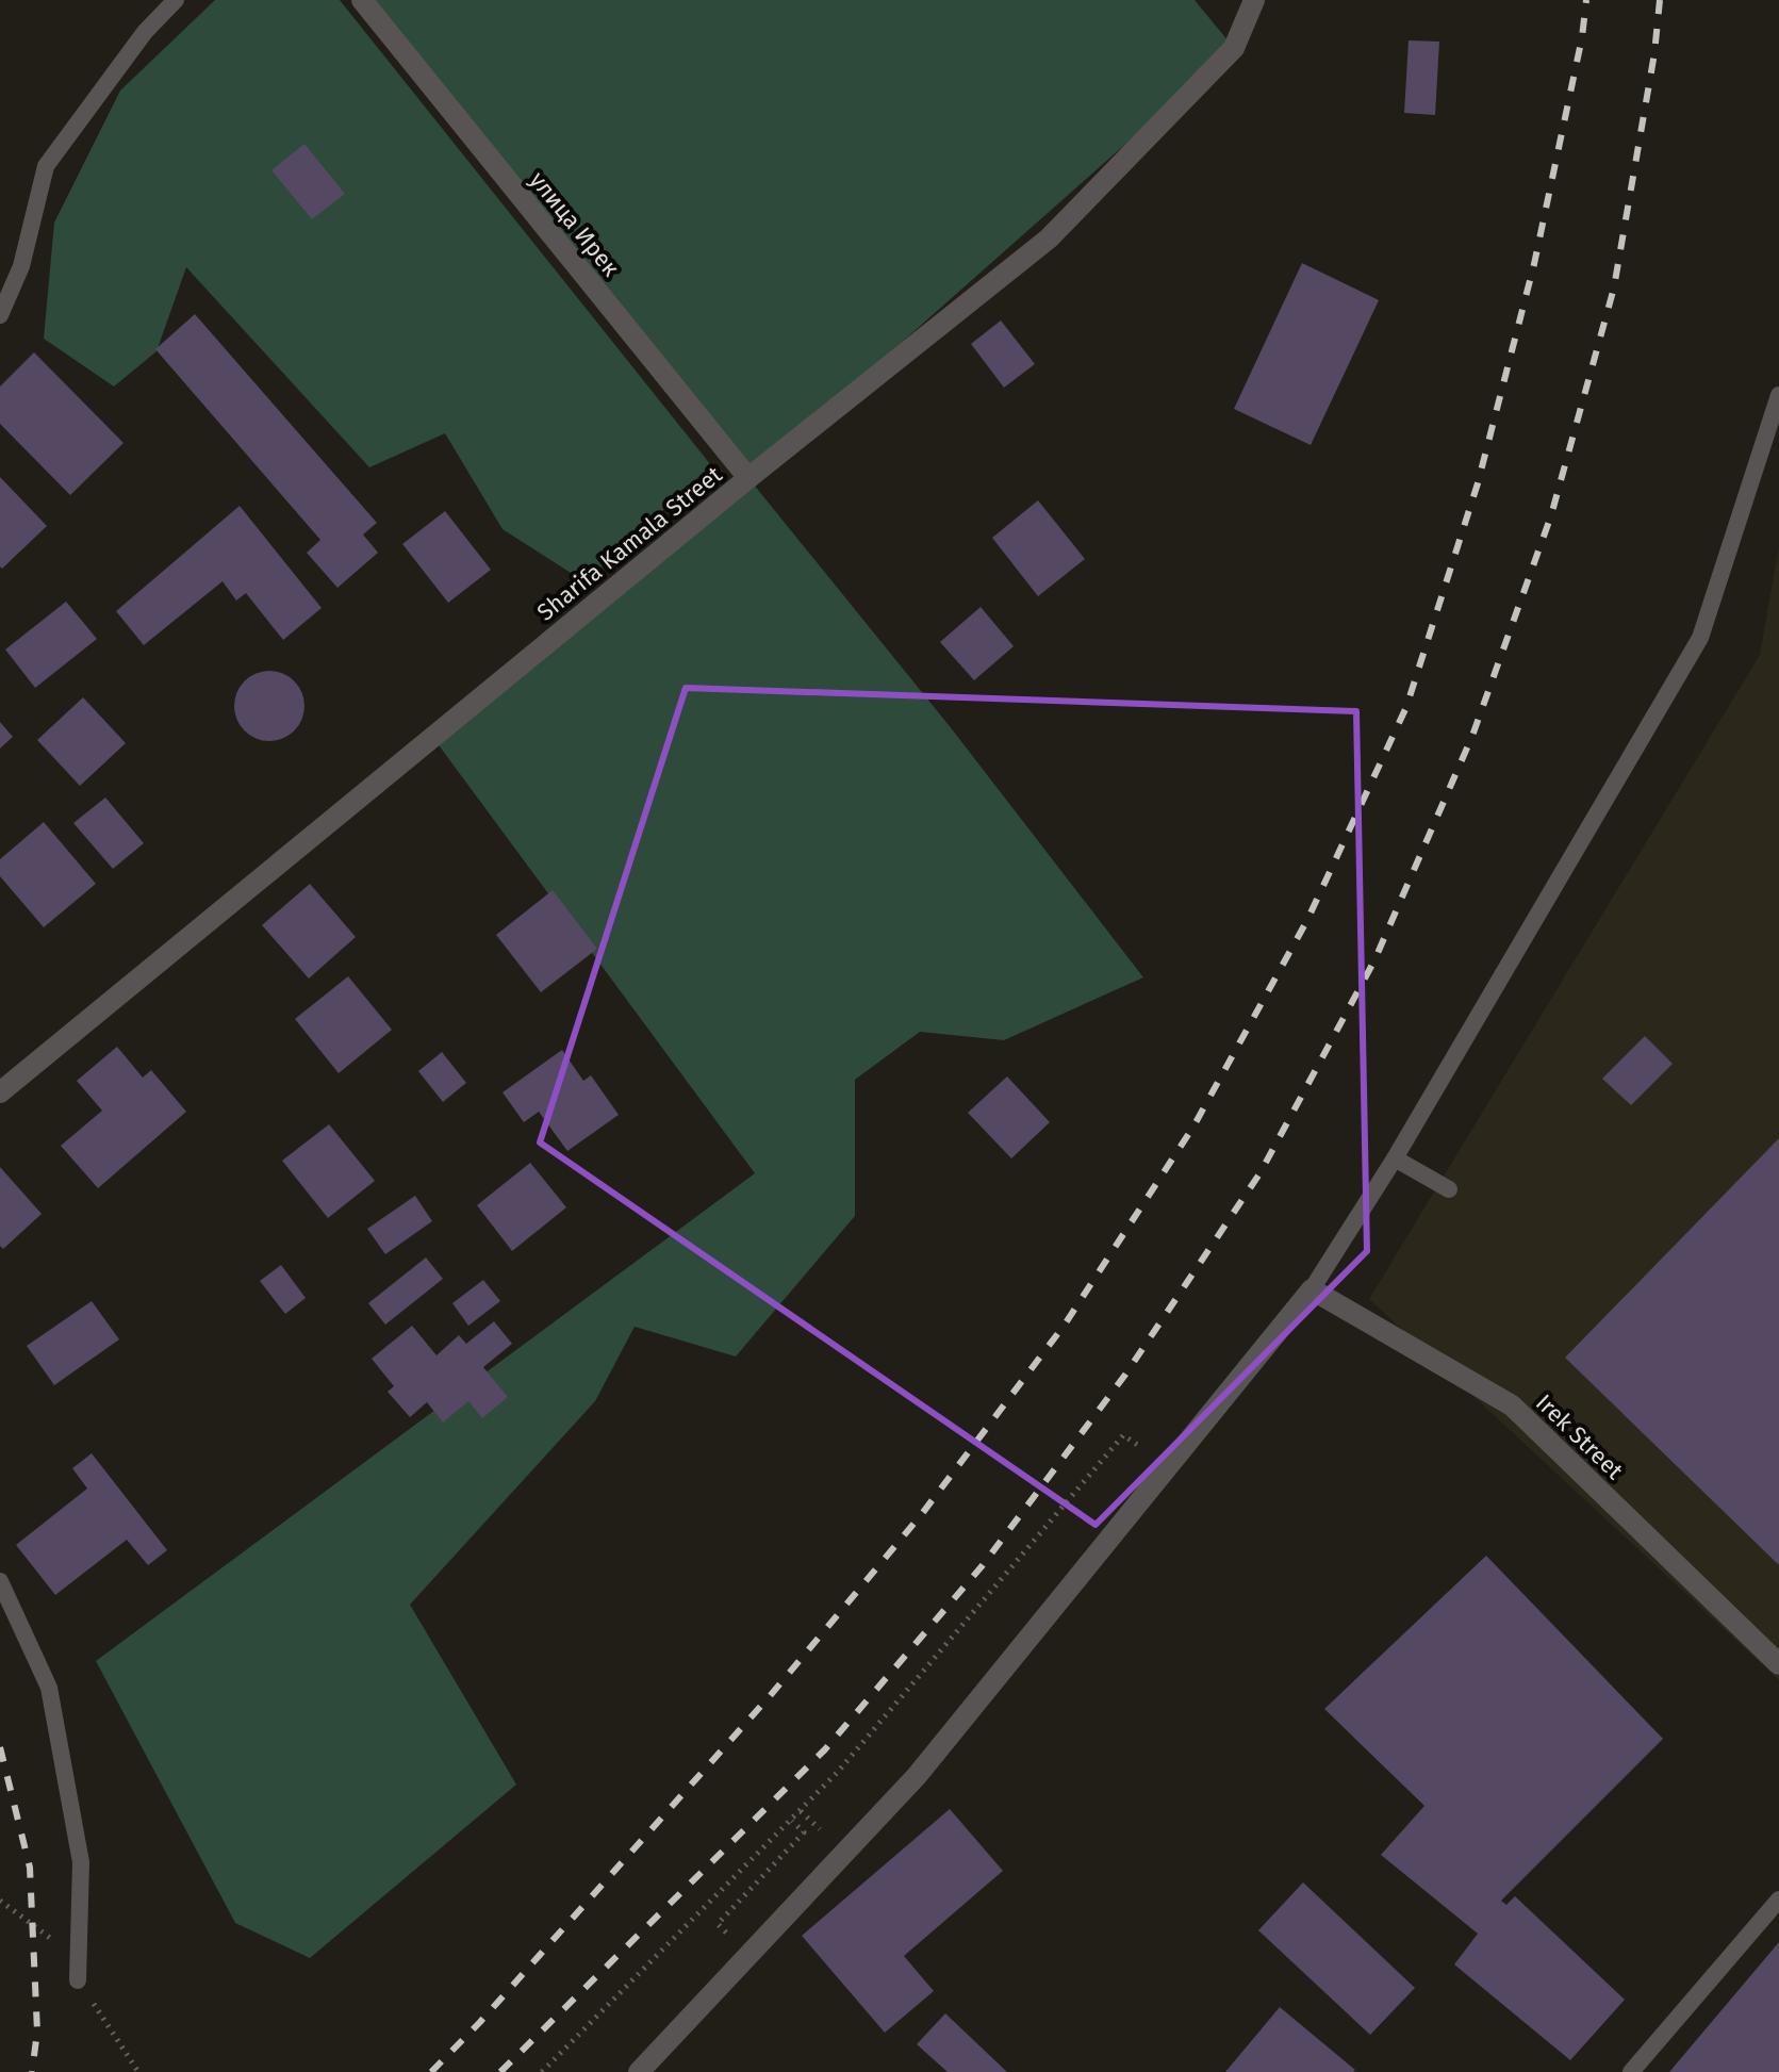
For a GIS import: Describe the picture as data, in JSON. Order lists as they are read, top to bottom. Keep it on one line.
{"streets":{"street":["улица Ирек","Sharifa Kamala Street","Irek Street"]},"crossings":[["улица Ирек","Sharifa Kamala Street"]]}
